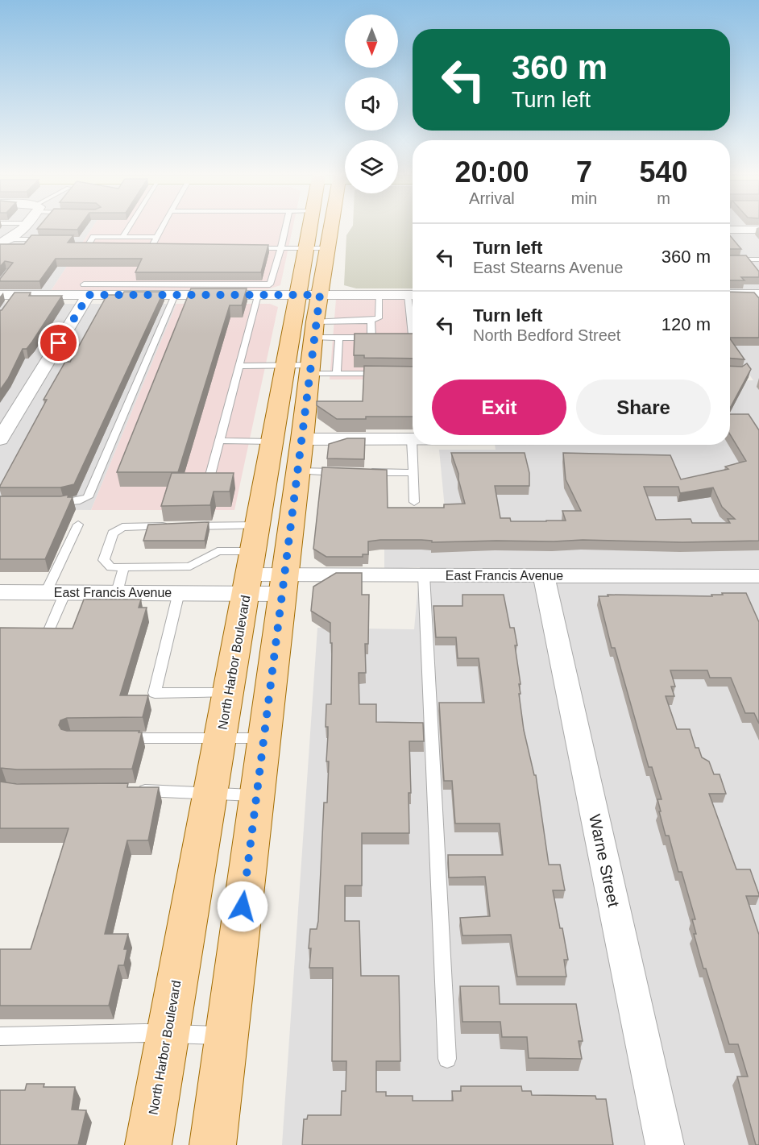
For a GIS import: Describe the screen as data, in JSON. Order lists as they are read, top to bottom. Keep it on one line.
{"streets":{"main road":["North Harbor Boulevard"],"street":["East Francis Avenue","Warne Street"]},"crossings":[["East Francis Avenue","North Harbor Boulevard"],["East Francis Avenue","Warne Street"]],"north":"bottom","page":{"turn":["360 m","Turn left"],"eta":["20:00","Arrival","7","min","540","m"],"list":[{"name":"Turn left","note":"East Stearns Avenue","value":"360 m"},{"name":"Turn left","note":"North Bedford Street","value":"120 m"}],"buttons":["Exit","Share"]}}
